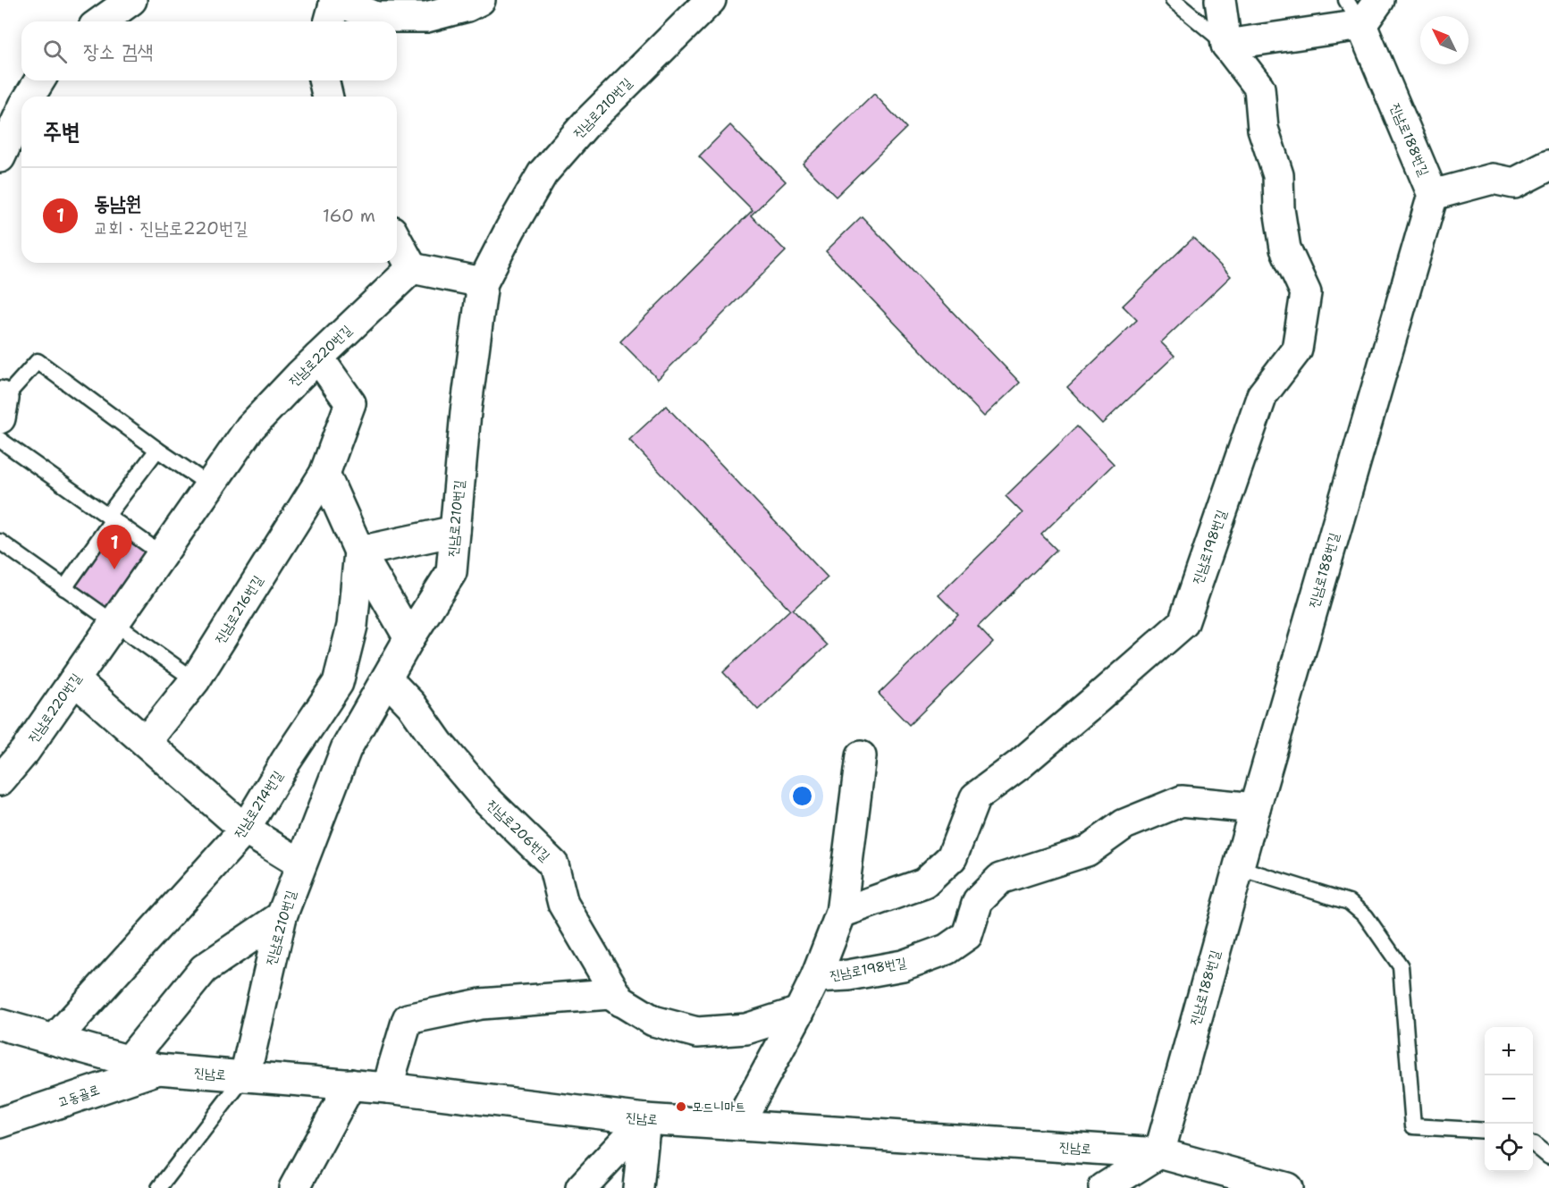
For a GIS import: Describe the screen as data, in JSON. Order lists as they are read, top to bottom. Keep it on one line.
{"streets":{"street":["진남로210번길","진남로188번길","진남로220번길","진남로198번길","진남로216번길","진남로214번길","진남로206번길","진남로","고동골로"]},"crossings":[["진남로210번길","진남로206번길"],["진남로210번길","진남로"],["진남로188번길","진남로198번길"],["진남로188번길","진남로"],["진남로220번길","진남로216번길"],["진남로198번길","진남로206번길"],["진남로198번길","진남로"],["진남로214번길","진남로"],["진남로206번길","진남로"],["진남로","고동골로"]],"places":["모드니마트"],"north":"top left","page":{"search":"장소 검색","heading":"주변","list":[{"mark":"1","name":"동남원","note":"교회 · 진남로220번길","value":"160 m"}],"pins":"1","map_buttons":["+","−"]}}
